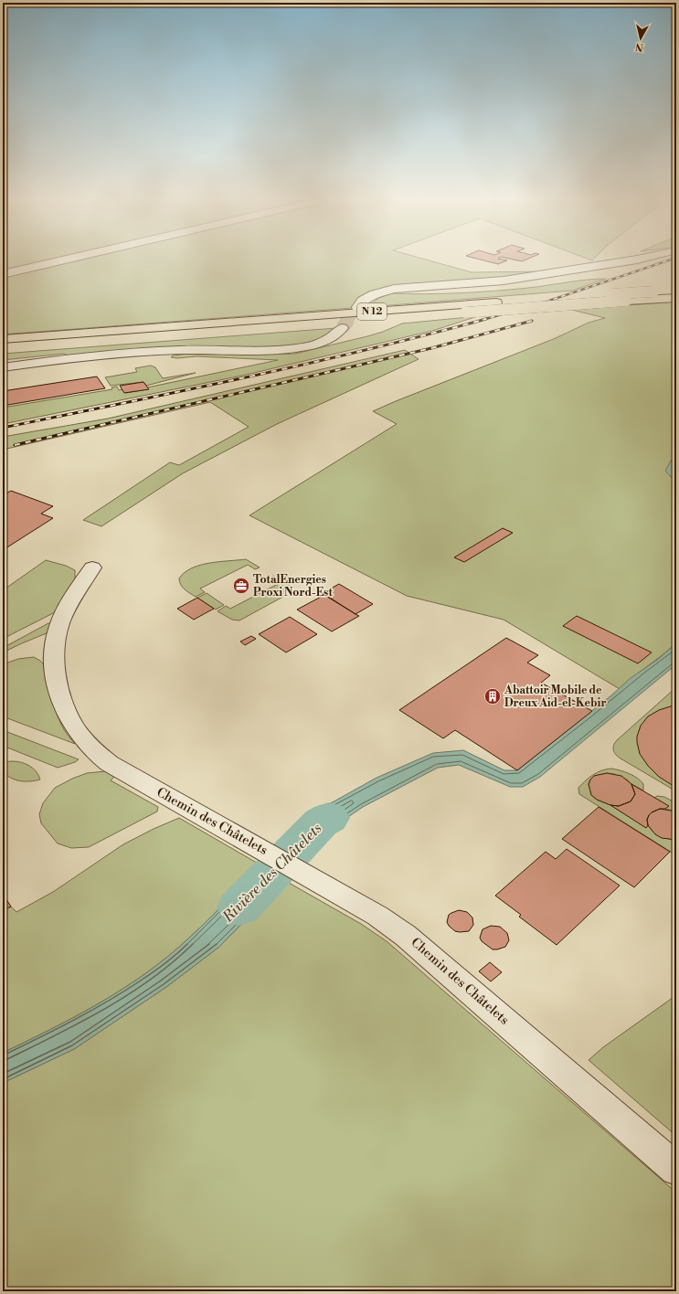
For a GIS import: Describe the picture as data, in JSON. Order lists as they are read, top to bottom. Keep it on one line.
{"streets":{"highway":["N 12"],"street":["Chemin des Châtelets"]},"water":["Rivière des Châtelets"],"places":{"office":["TotalEnergies Proxi Nord-Est"],"building":["Abattoir Mobile de Dreux Aid-el-Kebir"]},"north":"bottom"}
